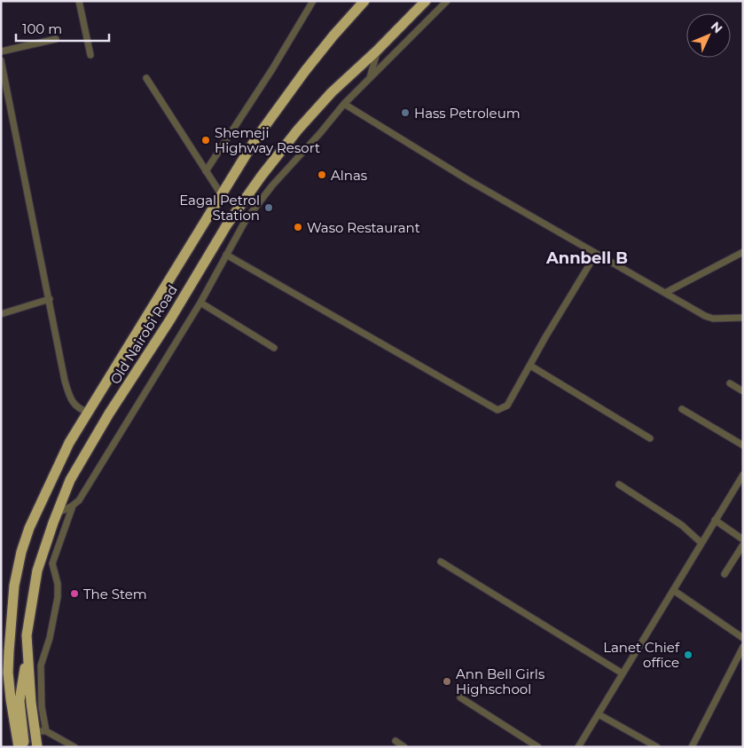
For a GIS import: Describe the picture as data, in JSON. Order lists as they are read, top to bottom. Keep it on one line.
{"streets":{"highway":["Old Nairobi Road"]},"districts":["Annbell B"],"places":["Hass Petroleum","Shemeji Highway Resort","Alnas","Eagal Petrol Station","Waso Restaurant","The Stem","Lanet Chief office","Ann Bell Girls Highschool"],"scale_bar":"100 m","north":"top right"}
